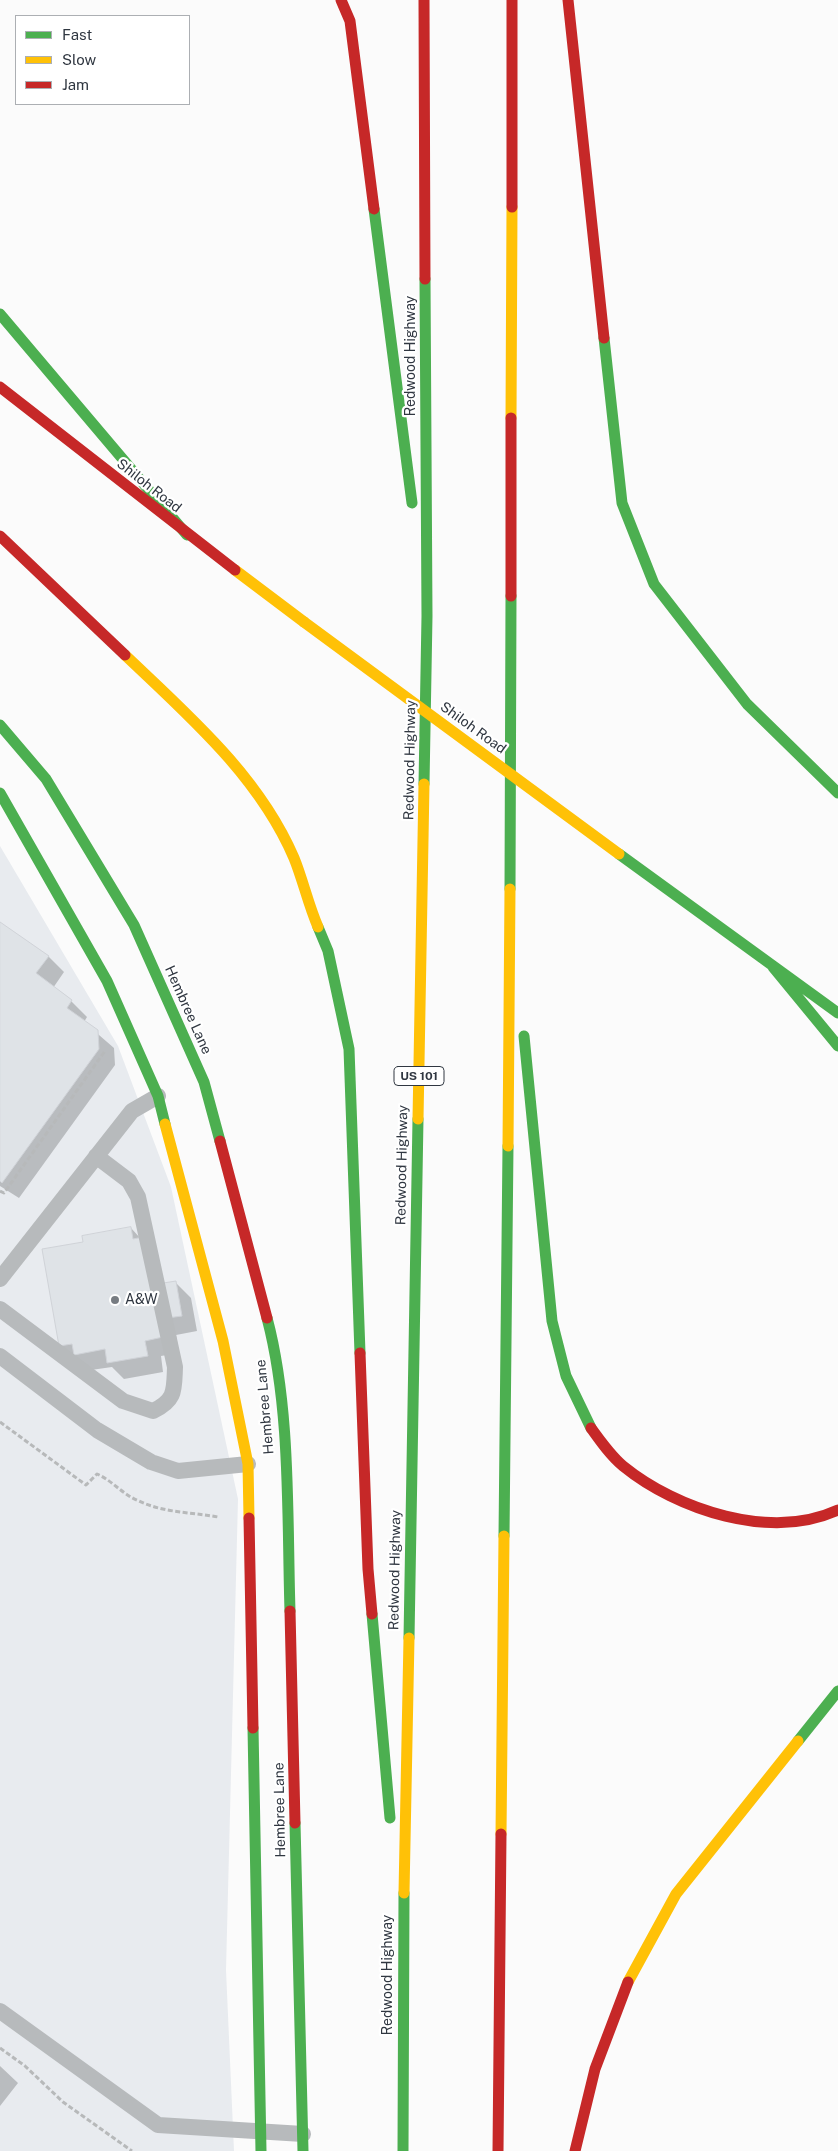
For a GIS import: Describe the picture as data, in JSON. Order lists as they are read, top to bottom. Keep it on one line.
{"streets":{"main road":["Redwood Highway","Shiloh Road","Hembree Lane","US 101"]},"places":["A&W"],"legend":["Fast","Slow","Jam"]}
